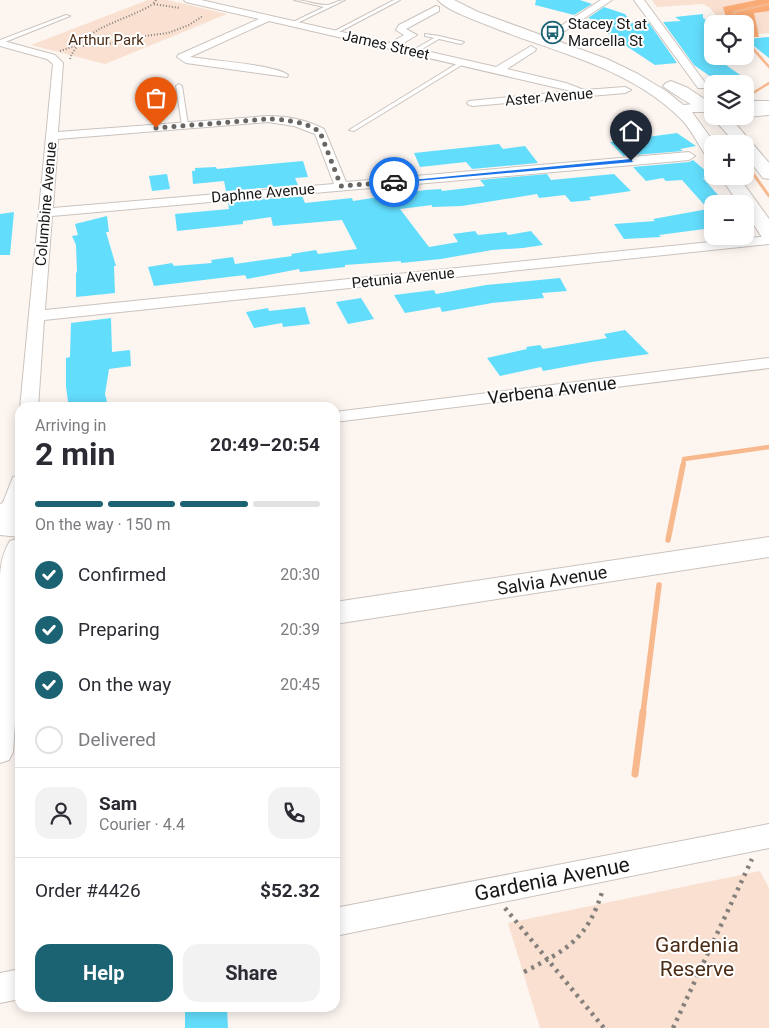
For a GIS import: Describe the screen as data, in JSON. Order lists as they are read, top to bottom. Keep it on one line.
{"streets":{"main road":["Salvia Avenue"],"street":["James Street","Aster Avenue","Daphne Avenue","Columbine Avenue","Petunia Avenue","Verbena Avenue","Gardenia Avenue"]},"crossings":[["James Street","Aster Avenue"],["Daphne Avenue","Columbine Avenue"],["Columbine Avenue","Petunia Avenue"]],"parks":["Arthur Park","Gardenia Reserve"],"places":{"bus stop":["Stacey St at Marcella St"]},"page":{"map_buttons":["+","−"],"heading":["2 min","Arriving in","20:49–20:54"],"panel":["Sam","Courier · 4.4","Order #4426","$52.32"],"bar":"On the way · 150 m","list":[["Confirmed","20:30"],["Preparing","20:39"],["On the way","20:45"],"Delivered"],"buttons":["Help","Share"]}}
